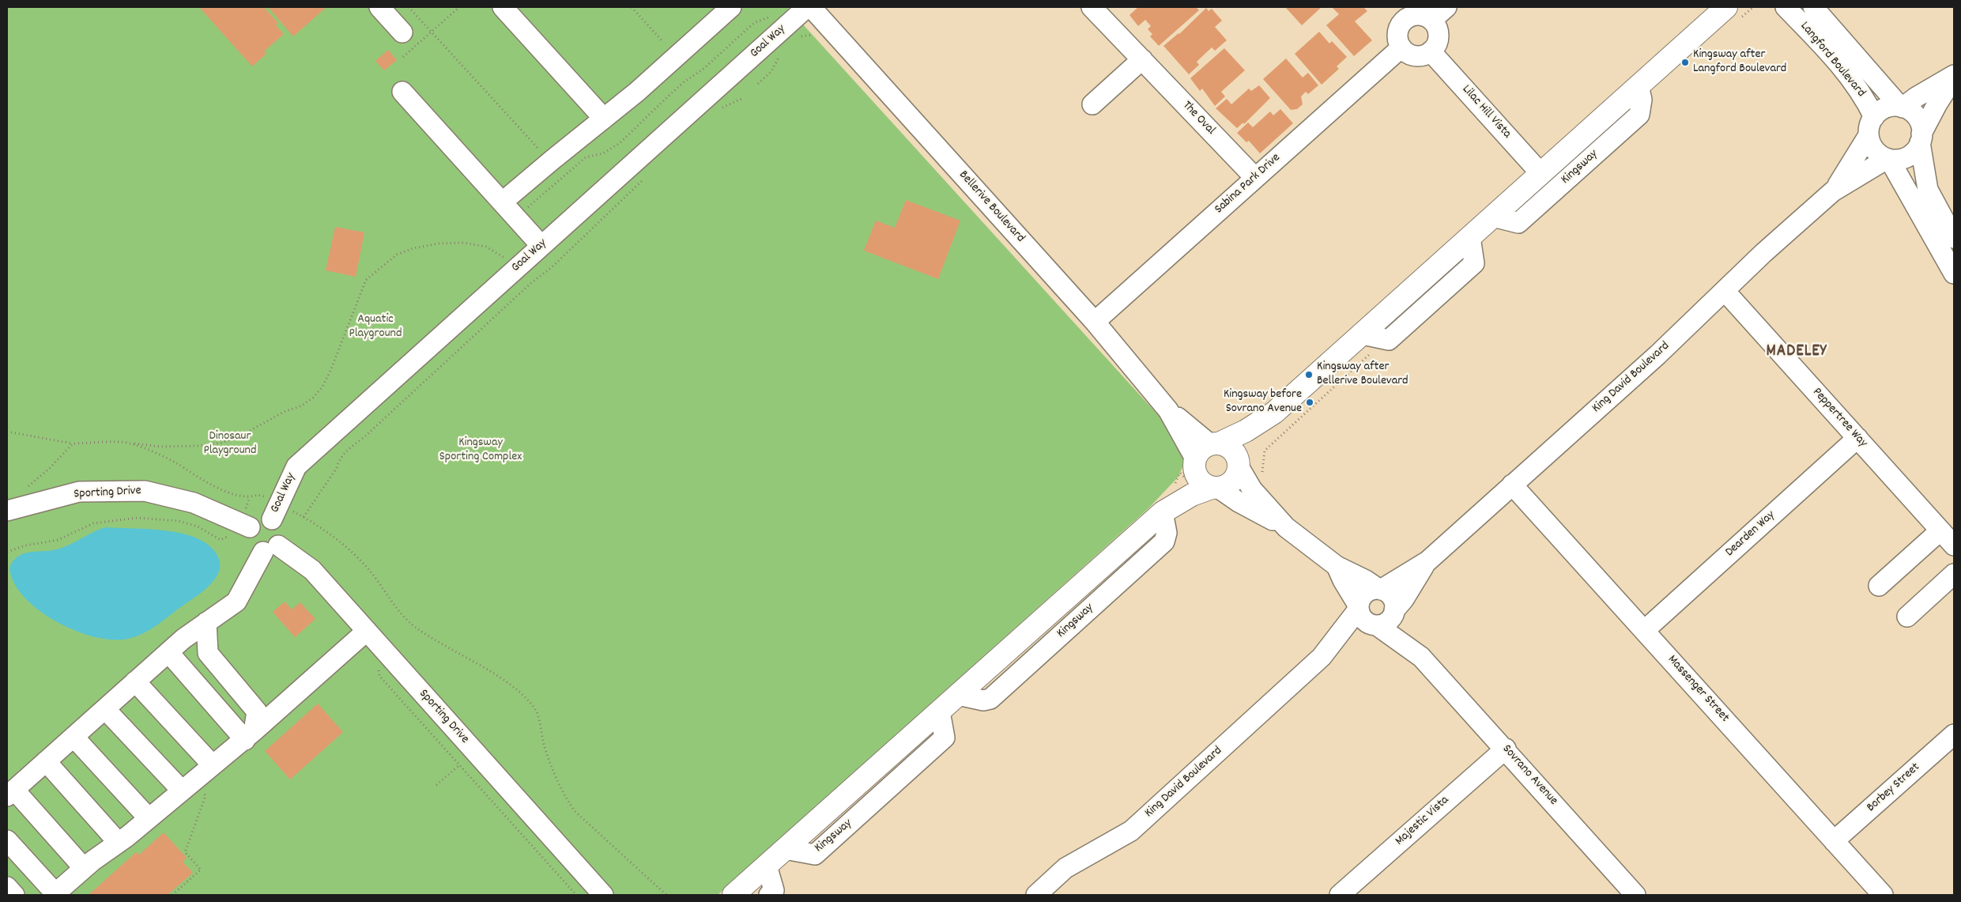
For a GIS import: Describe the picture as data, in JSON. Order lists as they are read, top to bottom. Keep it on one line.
{"streets":{"main road":["Kingsway"],"street":["Goal Way","Langford Boulevard","Lilac Hill Vista","The Oval","Sabina Park Drive","Bellerive Boulevard","King David Boulevard","Peppertree Way","Sporting Drive","Dearden Way","Massenger Street","Sovrano Avenue","Borbey Street","Majestic Vista"]},"crossings":[["Langford Boulevard","King David Boulevard"],["Lilac Hill Vista","Kingsway"],["Lilac Hill Vista","Sabina Park Drive"],["The Oval","Sabina Park Drive"],["Kingsway","Bellerive Boulevard"],["Sabina Park Drive","Bellerive Boulevard"],["King David Boulevard","Peppertree Way"],["King David Boulevard","Massenger Street"],["King David Boulevard","Sovrano Avenue"],["Peppertree Way","Dearden Way"],["Dearden Way","Massenger Street"],["Massenger Street","Borbey Street"],["Sovrano Avenue","Majestic Vista"]],"districts":["MADELEY"],"parks":["Aquatic Playground","Dinosaur Playground","Kingsway Sporting Complex"],"places":["Kingsway after Langford Boulevard","Kingsway after Bellerive Boulevard","Kingsway before Sovrano Avenue"]}
